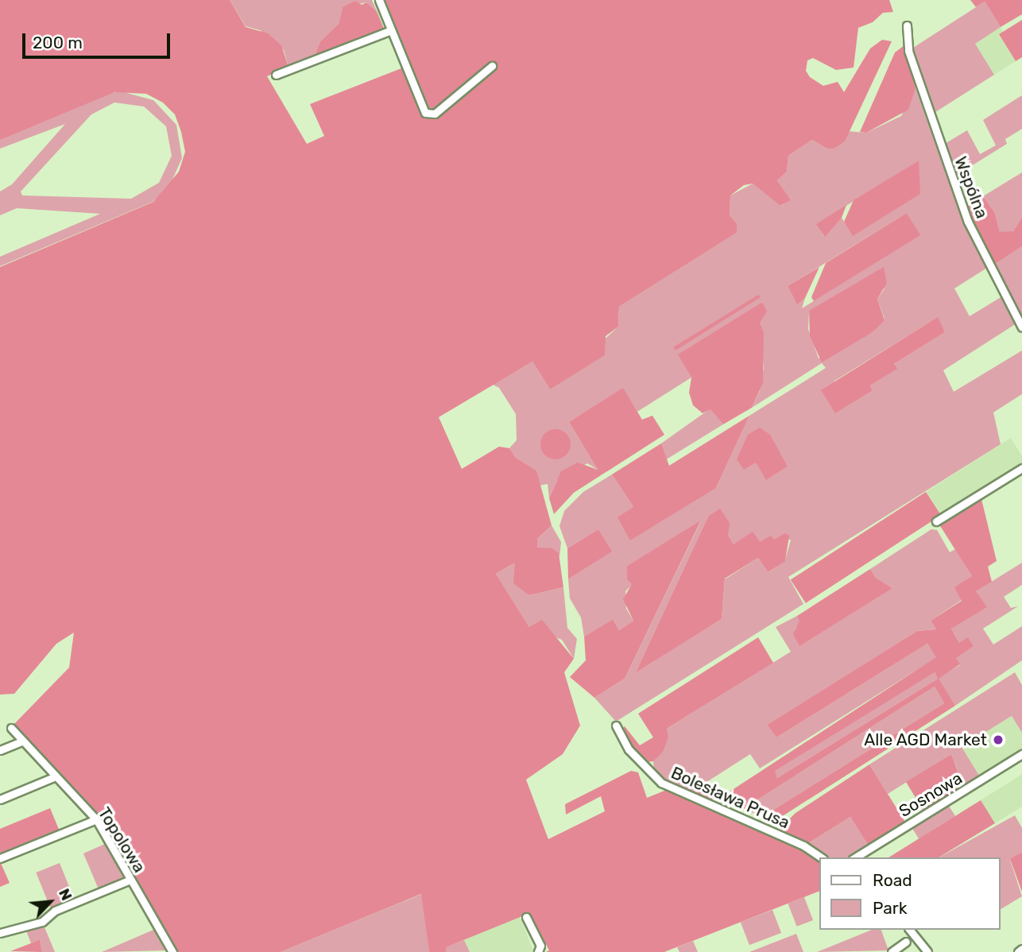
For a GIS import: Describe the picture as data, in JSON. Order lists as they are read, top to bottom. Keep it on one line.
{"streets":{"street":["Wspólna","Sosnowa","Bolesława Prusa","Topolowa"]},"places":["Alle AGD Market"],"legend":["Road","Park"],"scale_bar":"200 m","north":"top right"}
